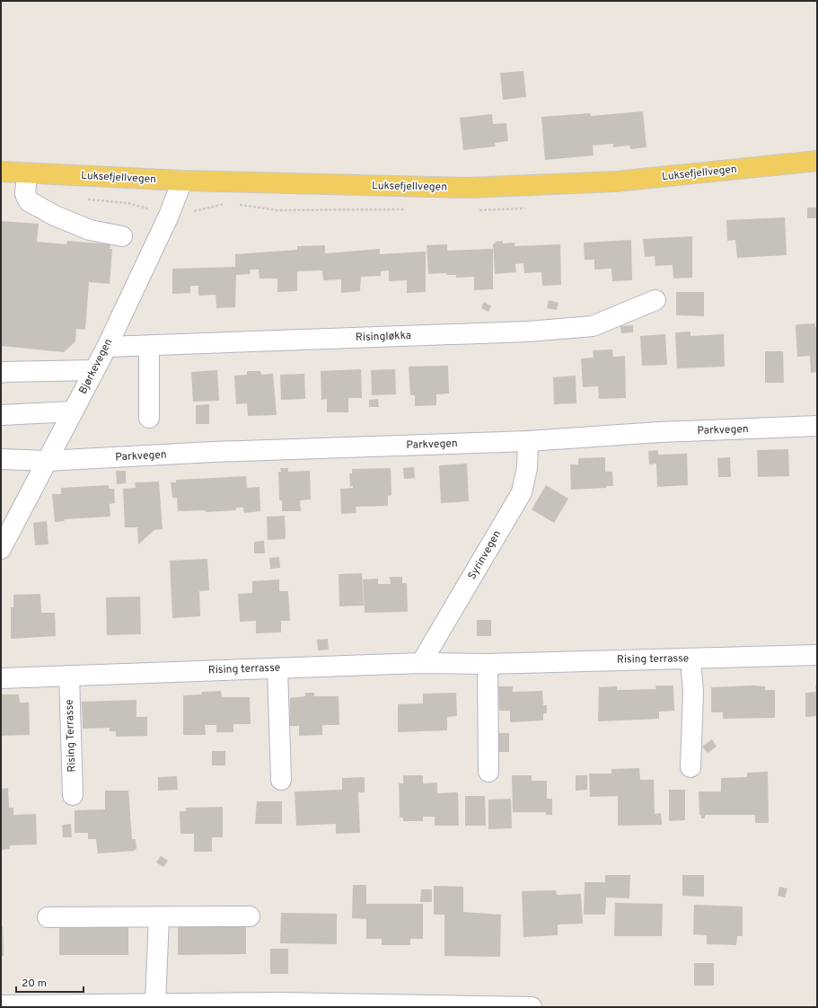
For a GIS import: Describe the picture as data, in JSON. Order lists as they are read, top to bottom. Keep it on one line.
{"streets":{"main road":["Luksefjellvegen"],"street":["Risingløkka","Bjørkevegen","Parkvegen","Syrinvegen","Rising terrasse","Rising Terrasse"]},"crossings":[["Luksefjellvegen","Bjørkevegen"],["Risingløkka","Bjørkevegen"],["Bjørkevegen","Parkvegen"],["Parkvegen","Syrinvegen"],["Syrinvegen","Rising terrasse"],["Rising terrasse","Rising Terrasse"]],"scale_bar":"20 m"}
